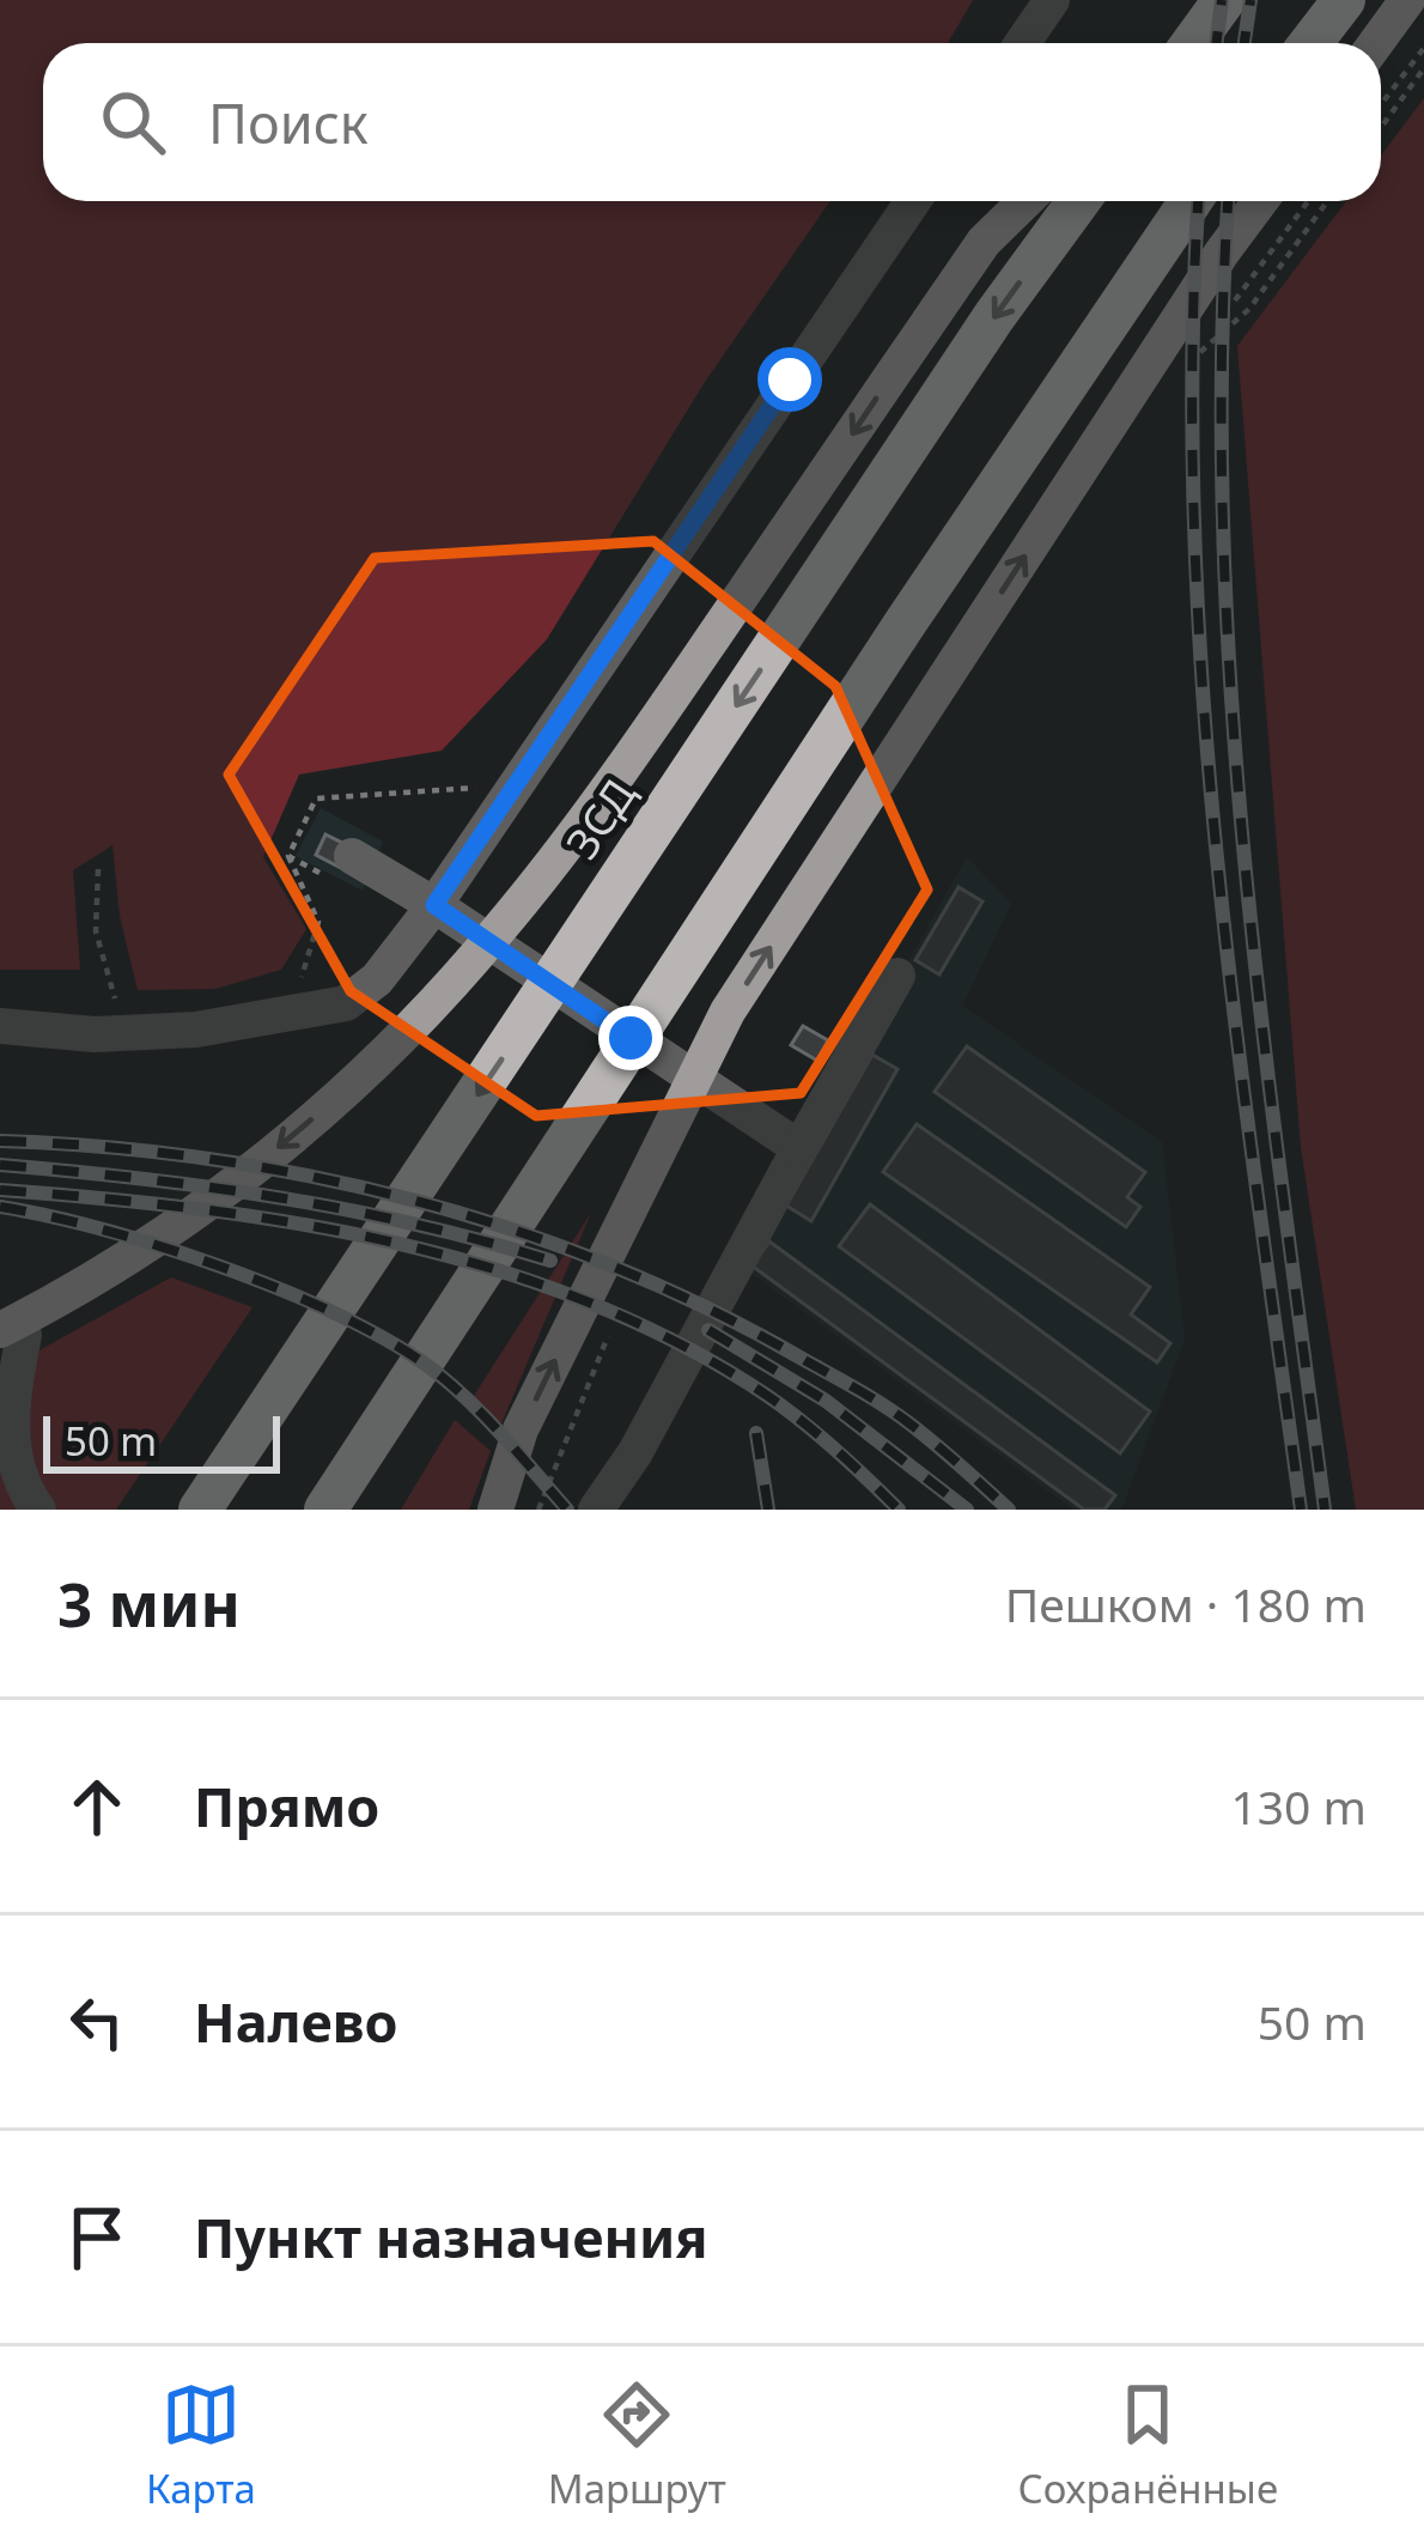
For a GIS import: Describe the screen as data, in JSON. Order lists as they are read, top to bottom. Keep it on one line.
{"streets":{"highway":["ЗСД"]},"scale_bar":"50 m","page":{"search":"Поиск","scale":"50 m","heading":["3 мин","Пешком · 180 m"],"list":[["Прямо","130 m"],["Налево","50 m"],"Пункт назначения"],"nav":["Карта","Маршрут","Сохранённые"]}}
